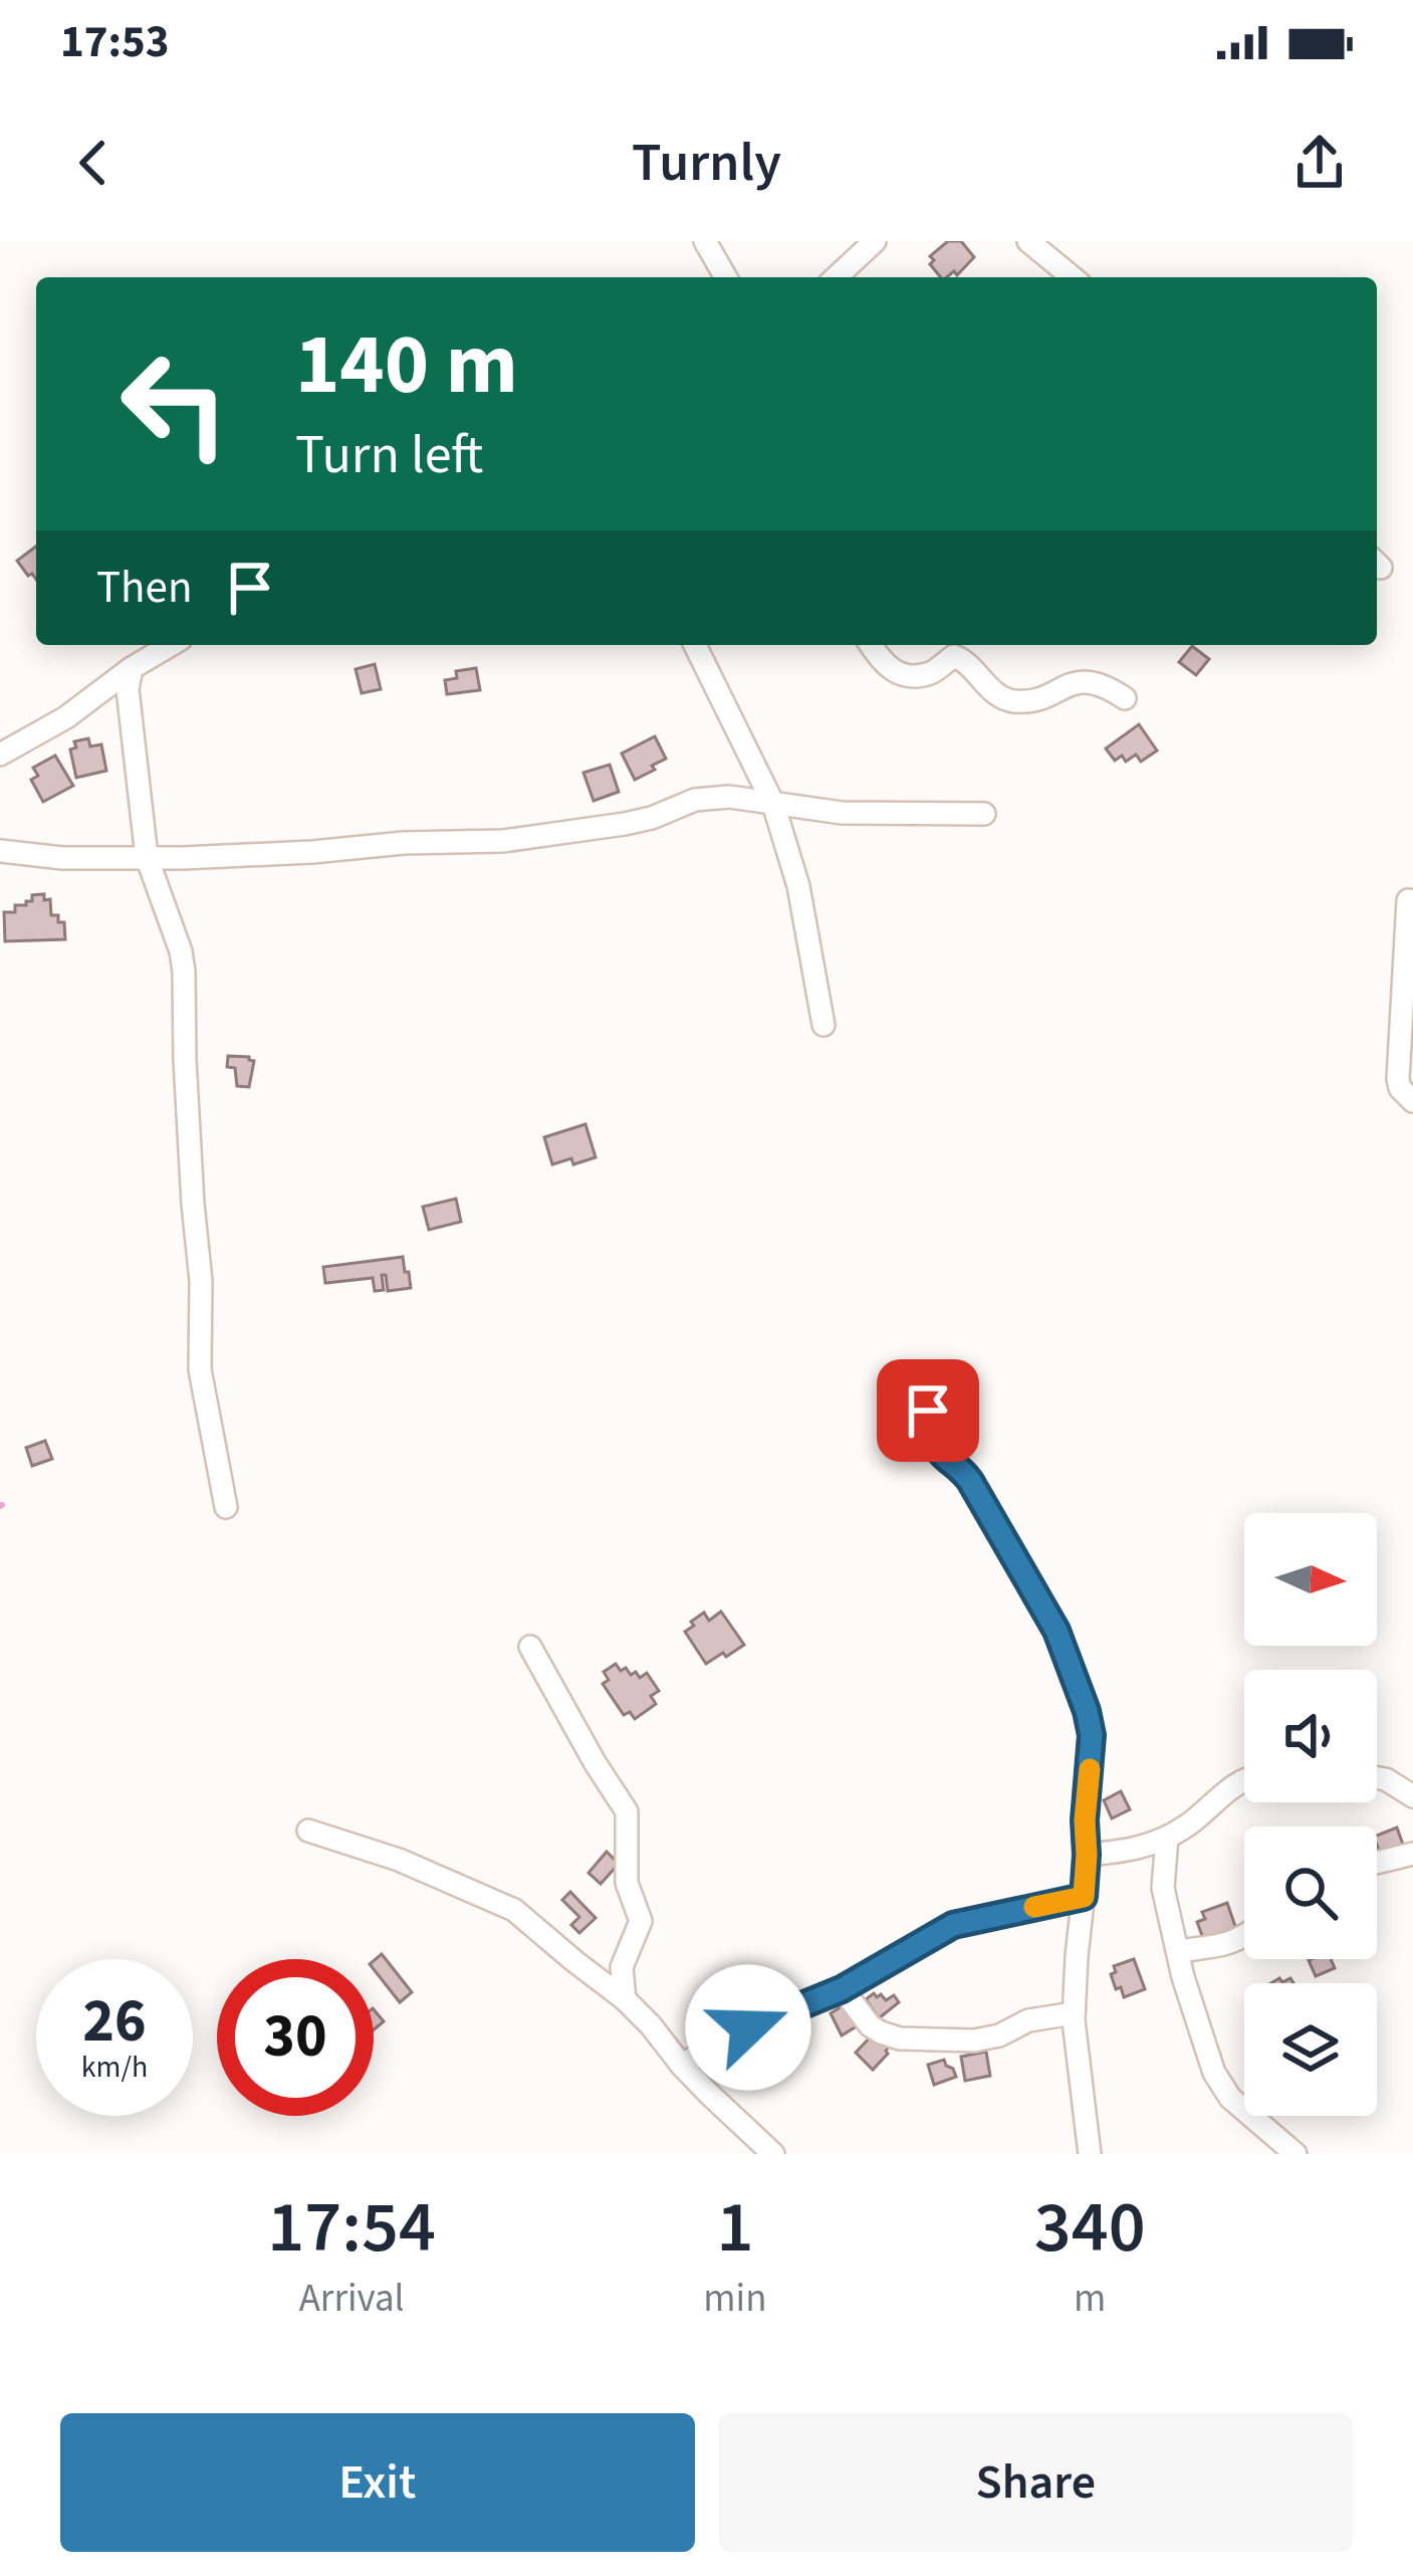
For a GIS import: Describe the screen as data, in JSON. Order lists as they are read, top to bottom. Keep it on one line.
{"north":"right","page":{"status":"17:53","header":"Turnly","turn":["140 m","Turn left"],"then":"Then","speed":"26 km/h","limit":"30","eta":["17:54","Arrival","1","min","340","m"],"buttons":["Exit","Share"]}}
